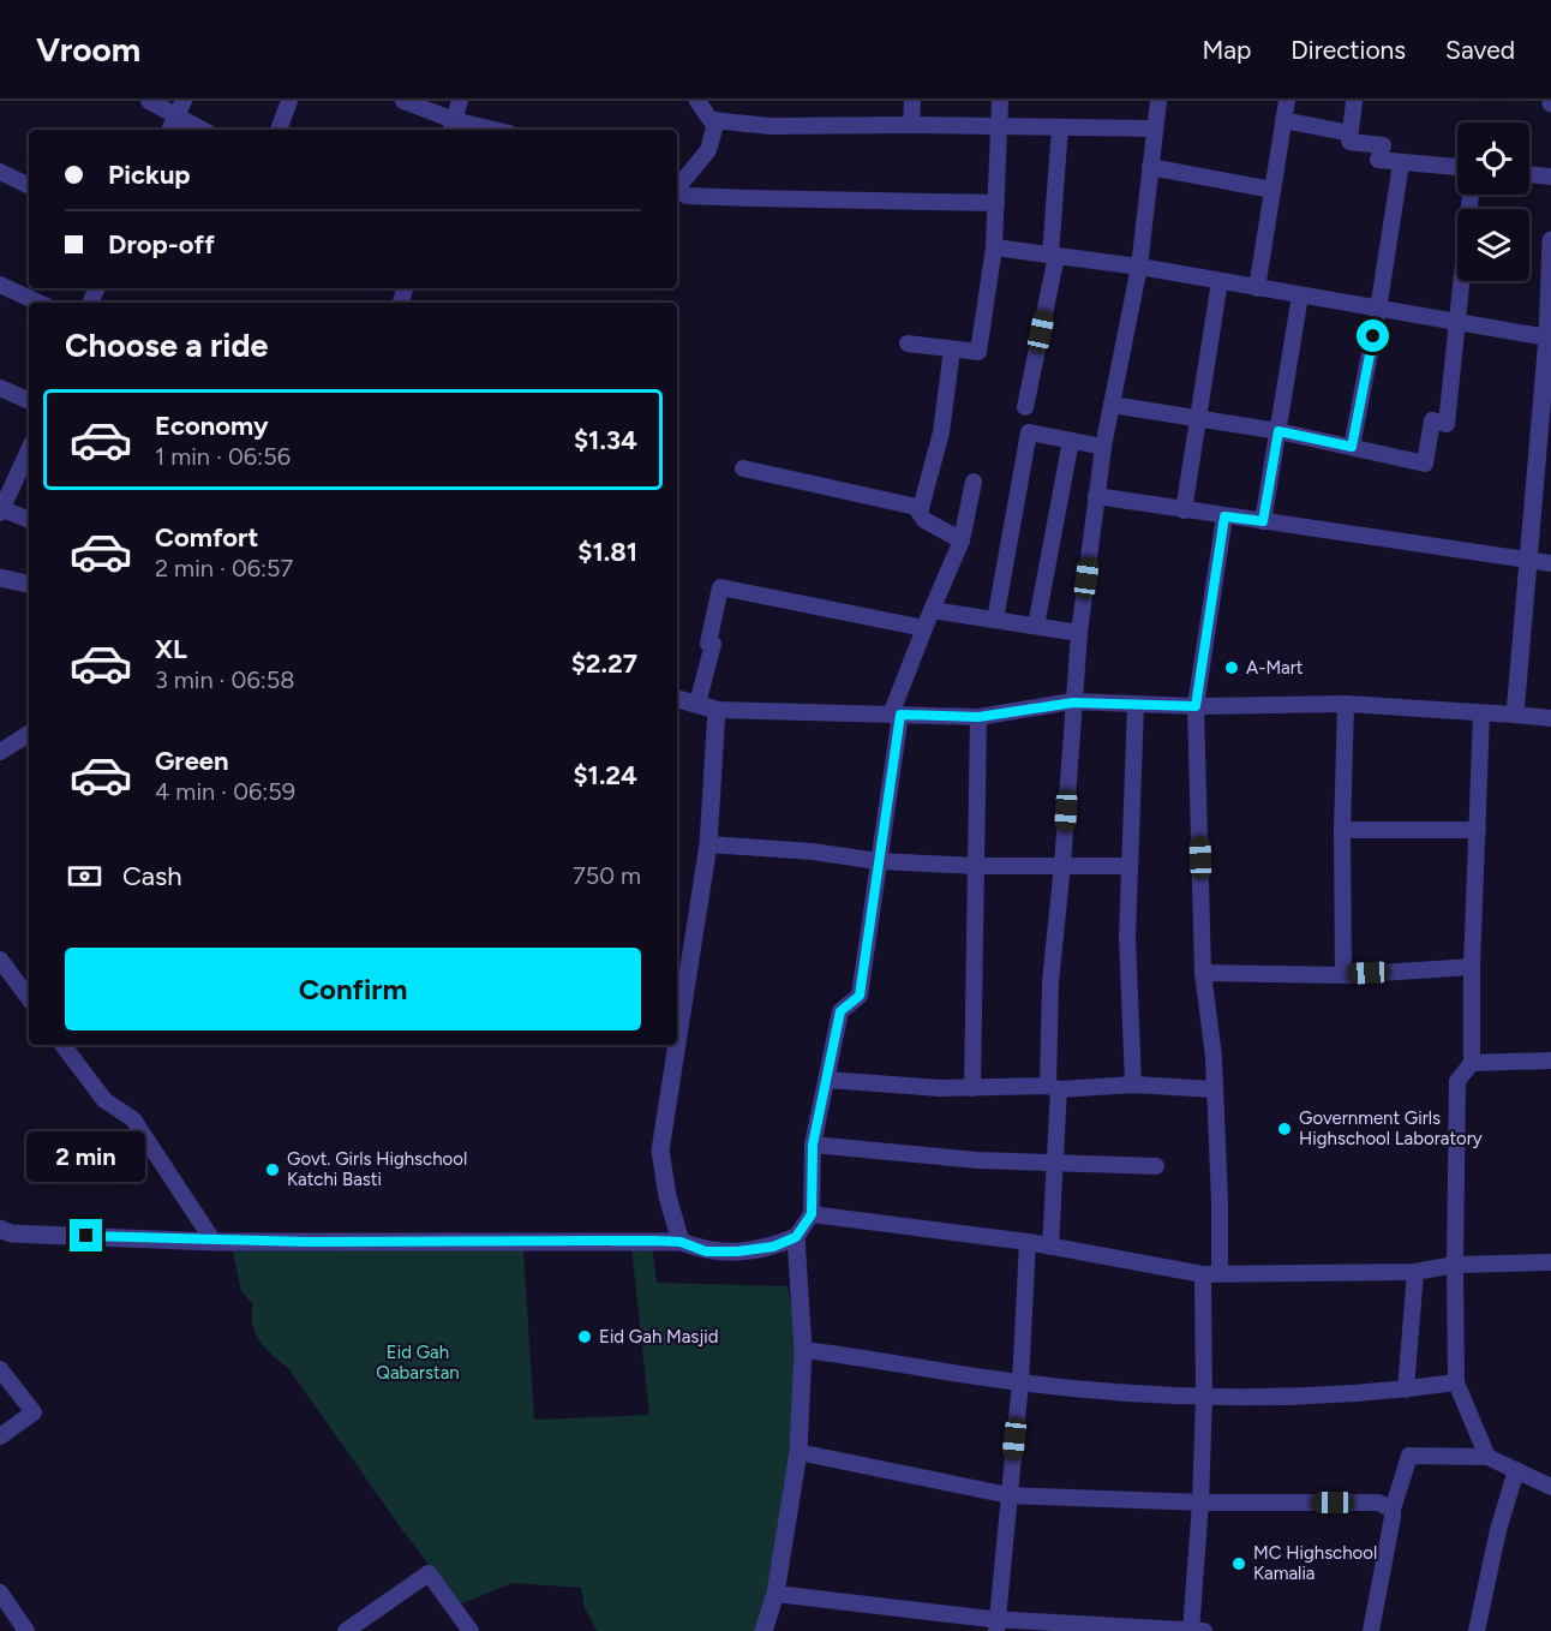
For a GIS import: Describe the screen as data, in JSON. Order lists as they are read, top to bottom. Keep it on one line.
{"parks":["Eid Gah Qabarstan"],"places":["A-Mart","Government Girls Highschool Laboratory","Govt. Girls Highschool Katchi Basti","Eid Gah Masjid","MC Highschool Kamalia"],"page":{"header":"Vroom","nav":["Map","Directions","Saved"],"banner":["Pickup","Drop-off"],"heading":"Choose a ride","list":[{"name":"Economy","note":"1 min · 06:56","value":"$1.34"},{"name":"Comfort","note":"2 min · 06:57","value":"$1.81"},{"name":"XL","note":"3 min · 06:58","value":"$2.27"},{"name":"Green","note":"4 min · 06:59","value":"$1.24"}],"pay":["Cash","750 m"],"buttons":"Confirm","bubble":"2 min"}}
